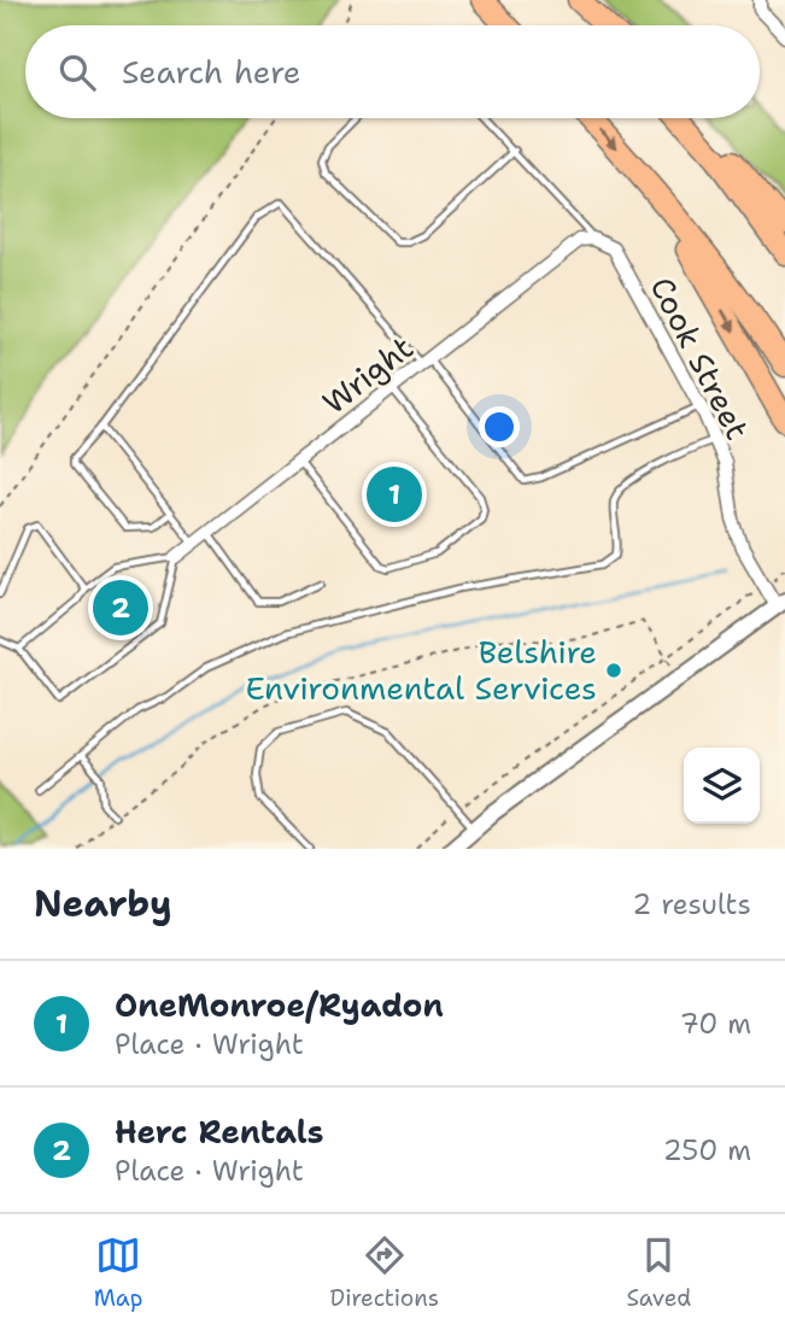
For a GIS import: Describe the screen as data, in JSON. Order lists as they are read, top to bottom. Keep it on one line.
{"streets":{"street":["Cook Street","Wright"]},"crossings":[["Cook Street","Wright"]],"places":["Belshire Environmental Services"],"page":{"search":"Search here","pins":["1","2"],"heading":["Nearby","2 results"],"list":[{"mark":"1","name":"OneMonroe/Ryadon","note":"Place · Wright","value":"70 m"},{"mark":"2","name":"Herc Rentals","note":"Place · Wright","value":"250 m"}],"nav":["Map","Directions","Saved"]}}
